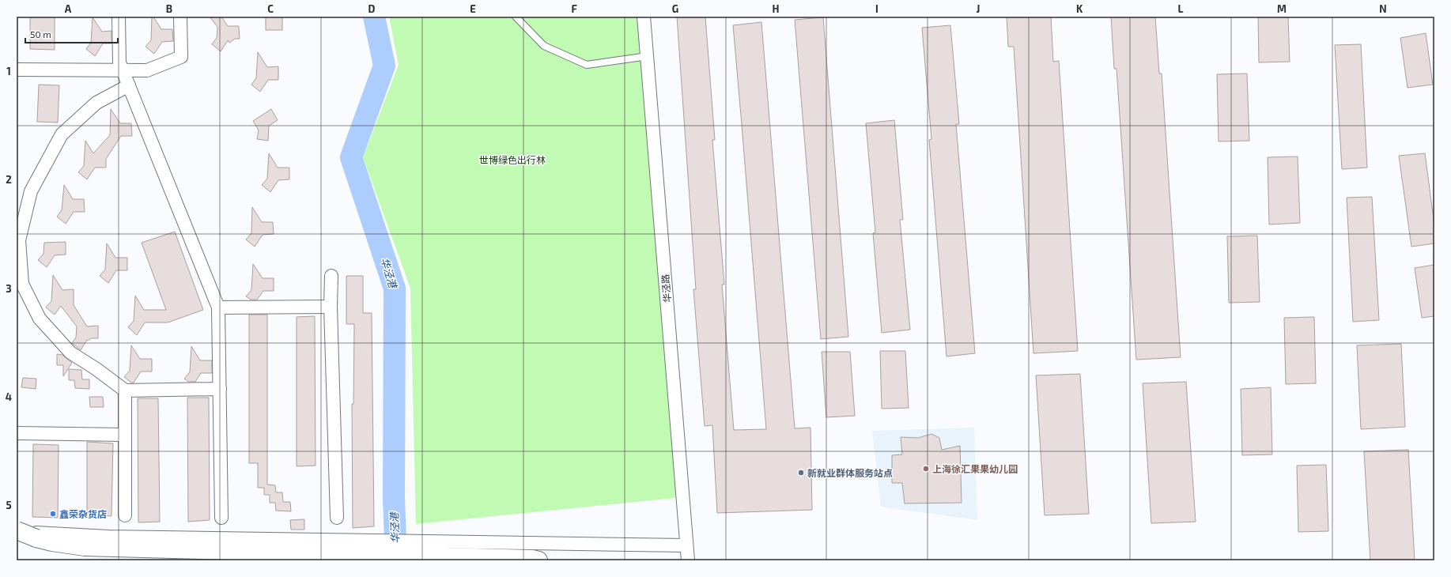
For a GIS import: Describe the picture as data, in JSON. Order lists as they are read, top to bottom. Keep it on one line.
{"streets":{"street":["华泾路"]},"water":["华泾港"],"parks":["世博绿色出行林"],"places":["上海徐汇果果幼儿园","新就业群体服务站点","鑫荣杂货店"],"scale_bar":"50 m","grid":{"columns":["A","B","C","D","E","F","G","H","I","J","K","L","M","N"],"rows":["1","2","3","4","5"]}}
